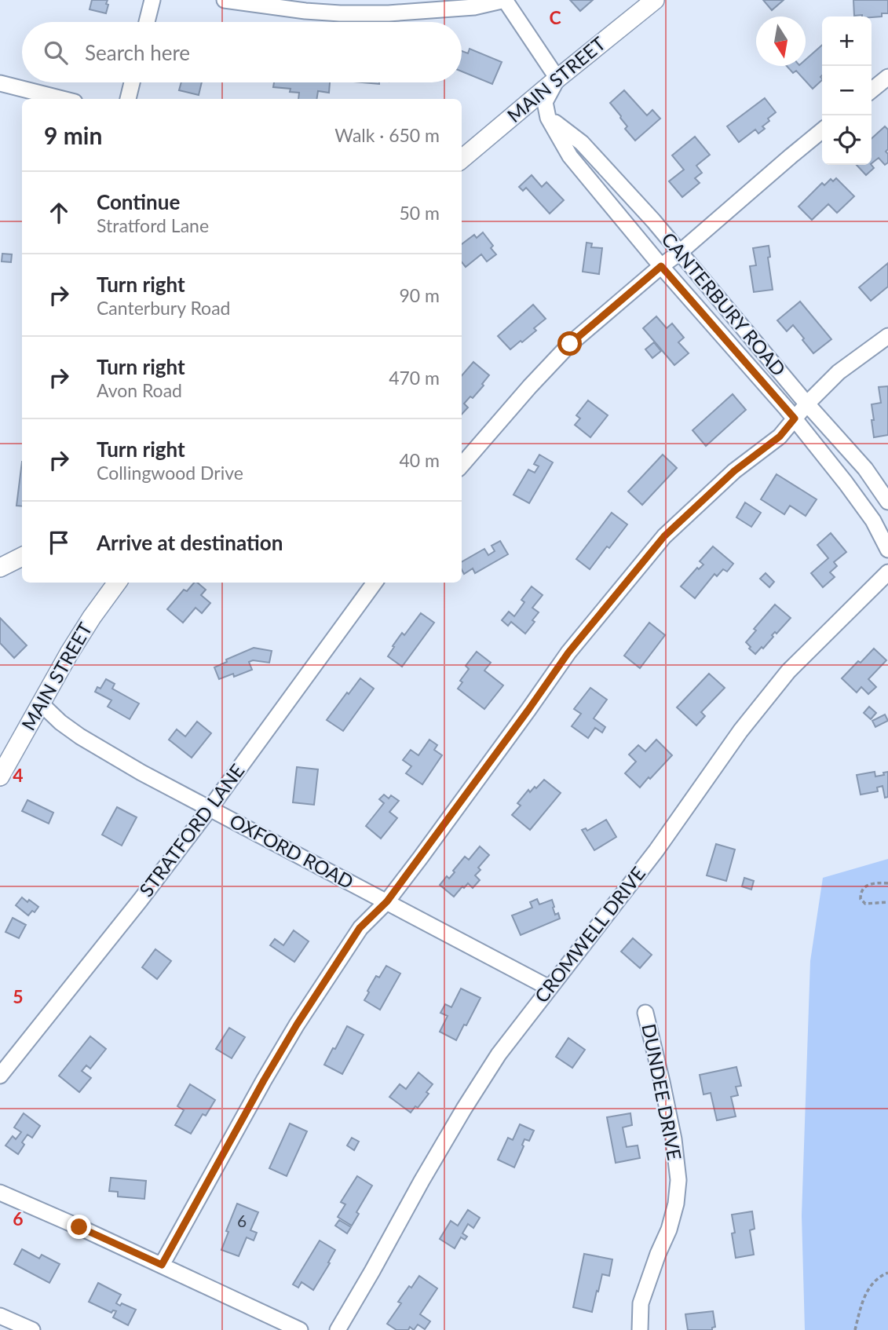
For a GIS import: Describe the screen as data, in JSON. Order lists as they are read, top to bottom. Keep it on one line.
{"streets":{"main road":["MAIN STREET"],"street":["CANTERBURY ROAD","STRATFORD LANE","OXFORD ROAD","CROMWELL DRIVE","DUNDEE DRIVE"]},"crossings":[["MAIN STREET","OXFORD ROAD"],["STRATFORD LANE","OXFORD ROAD"],["OXFORD ROAD","CROMWELL DRIVE"]],"house_numbers":["6"],"north":"bottom","page":{"map_buttons":["+","−"],"search":"Search here","heading":["9 min","Walk · 650 m"],"list":[["Continue","Stratford Lane","50 m"],["Turn right","Canterbury Road","90 m"],["Turn right","Avon Road","470 m"],["Turn right","Collingwood Drive","40 m"],"Arrive at destination"]},"grid":{"columns":["C"],"rows":["4","5","6"]}}
